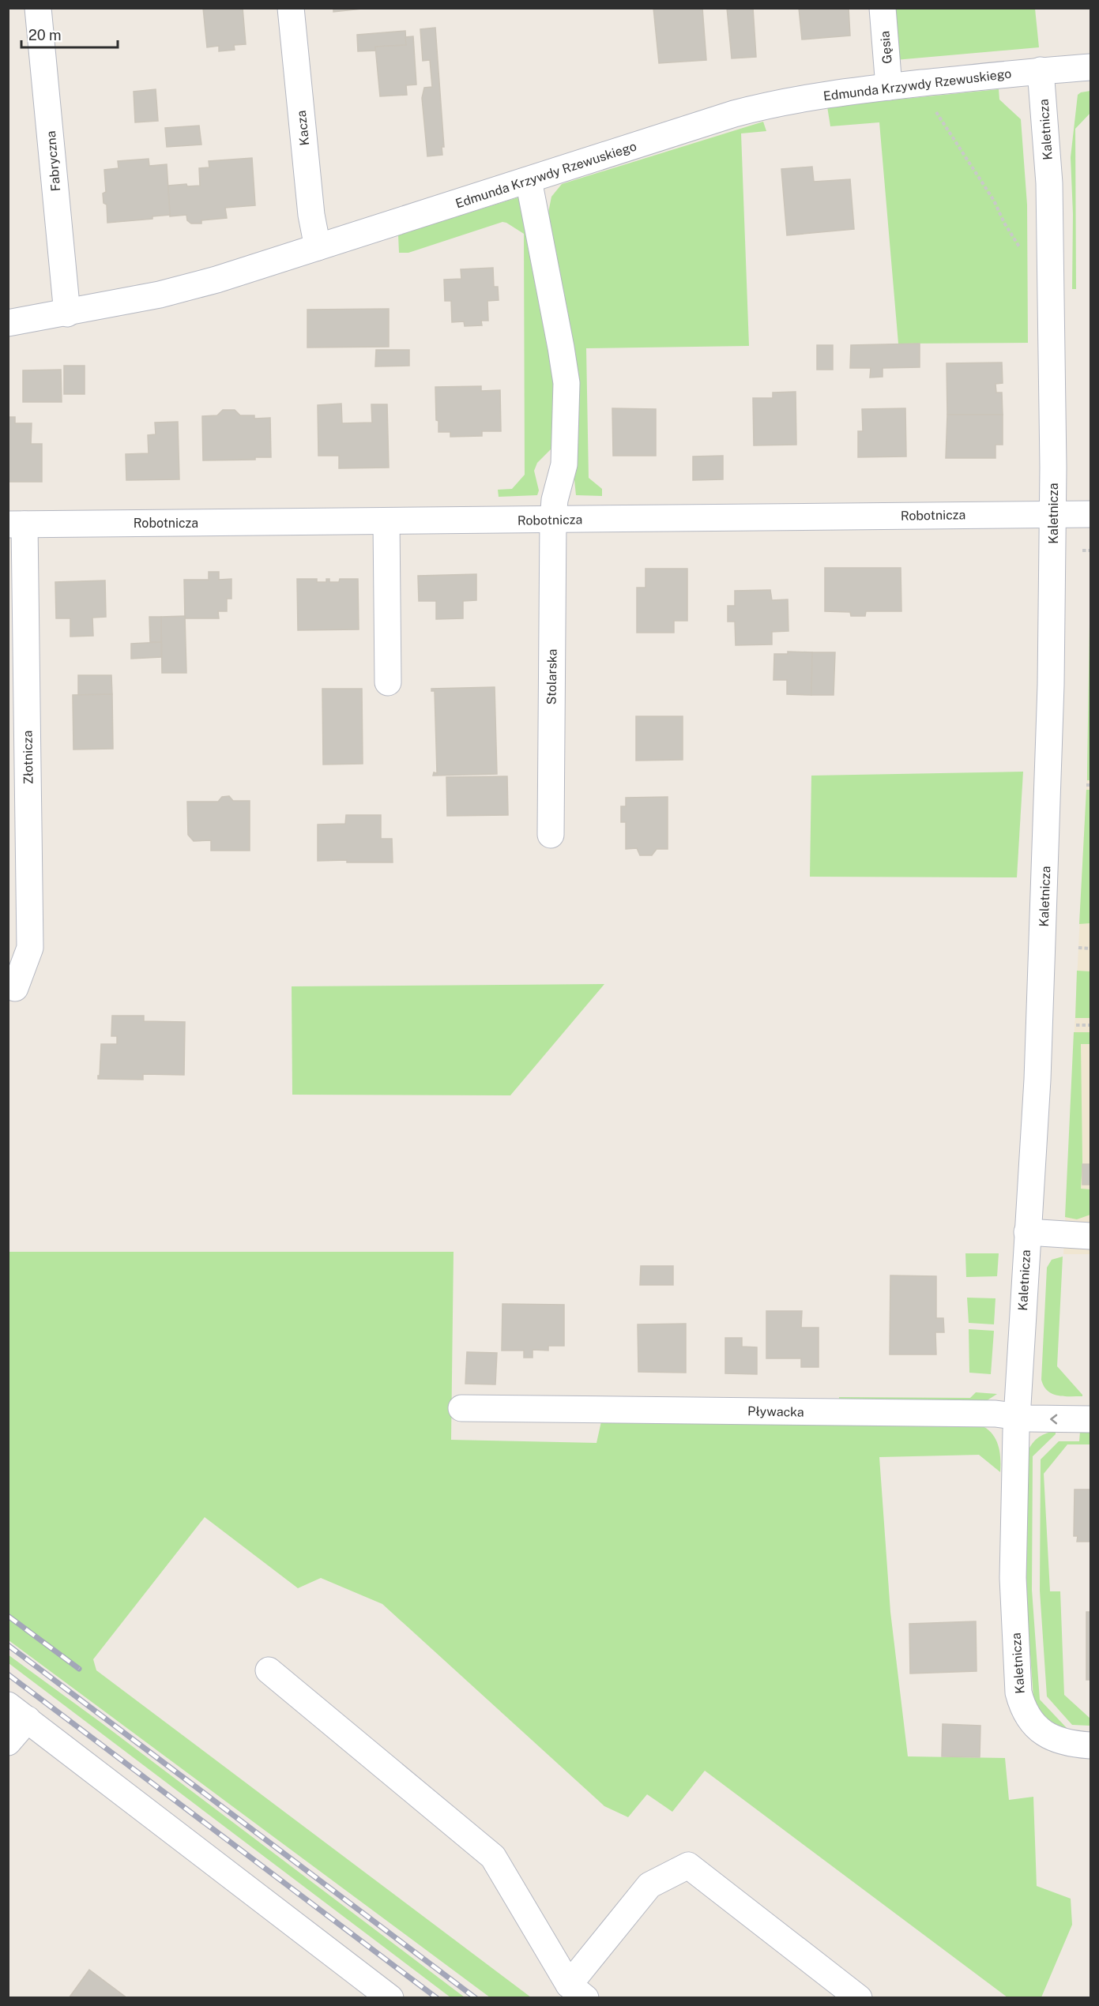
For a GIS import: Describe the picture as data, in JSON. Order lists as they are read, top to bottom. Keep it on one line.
{"streets":{"street":["Gęsia","Edmunda Krzywdy Rzewuskiego","Kacza","Kaletnicza","Fabryczna","Robotnicza","Stolarska","Złotnicza","Pływacka"]},"crossings":[["Gęsia","Edmunda Krzywdy Rzewuskiego"],["Edmunda Krzywdy Rzewuskiego","Kacza"],["Edmunda Krzywdy Rzewuskiego","Kaletnicza"],["Edmunda Krzywdy Rzewuskiego","Fabryczna"],["Edmunda Krzywdy Rzewuskiego","Stolarska"],["Kaletnicza","Robotnicza"],["Kaletnicza","Pływacka"],["Robotnicza","Stolarska"],["Robotnicza","Złotnicza"]],"scale_bar":"20 m"}
